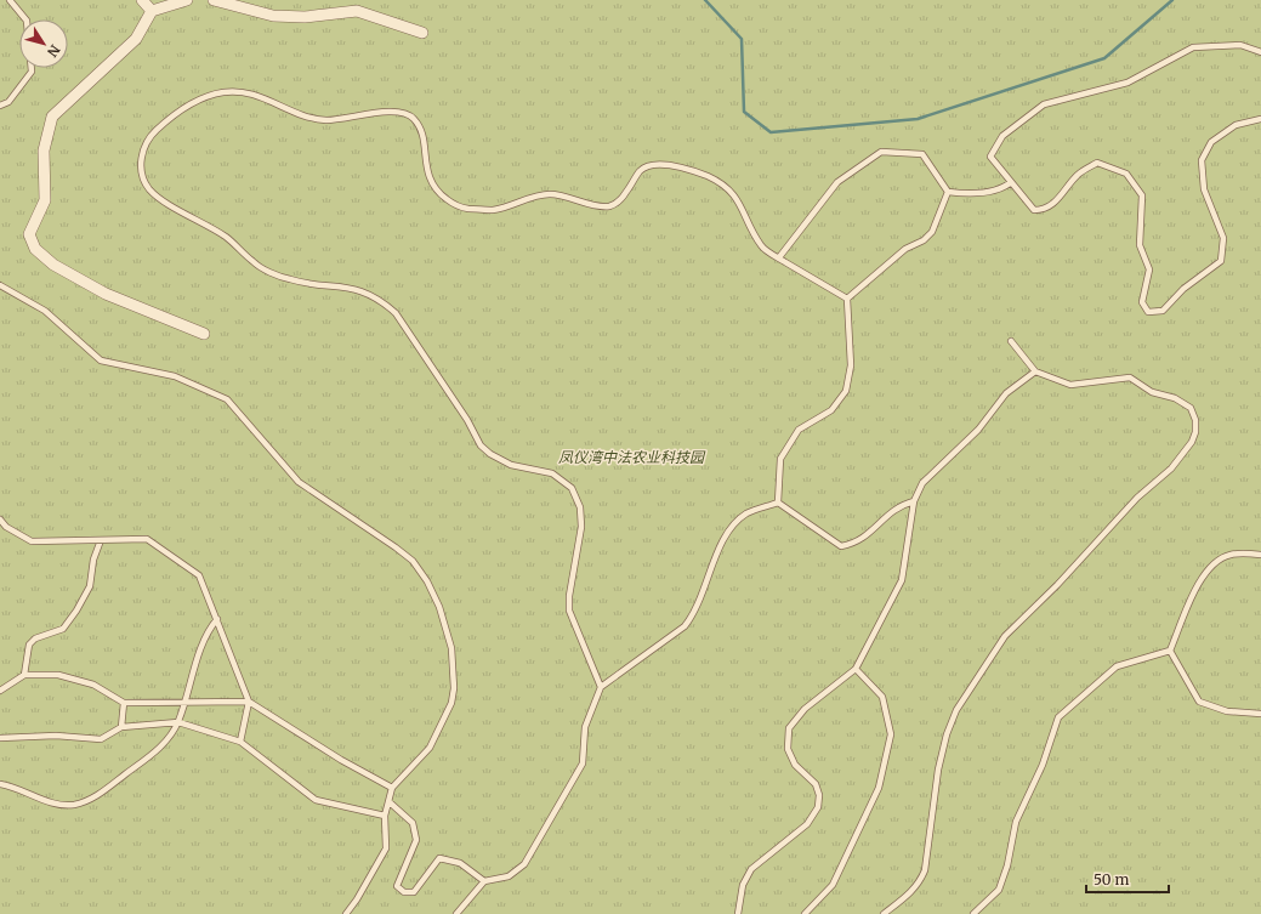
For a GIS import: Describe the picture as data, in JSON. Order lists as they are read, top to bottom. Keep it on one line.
{"parks":["凤仪湾中法农业科技园"],"scale_bar":"50 m","north":"bottom right"}
